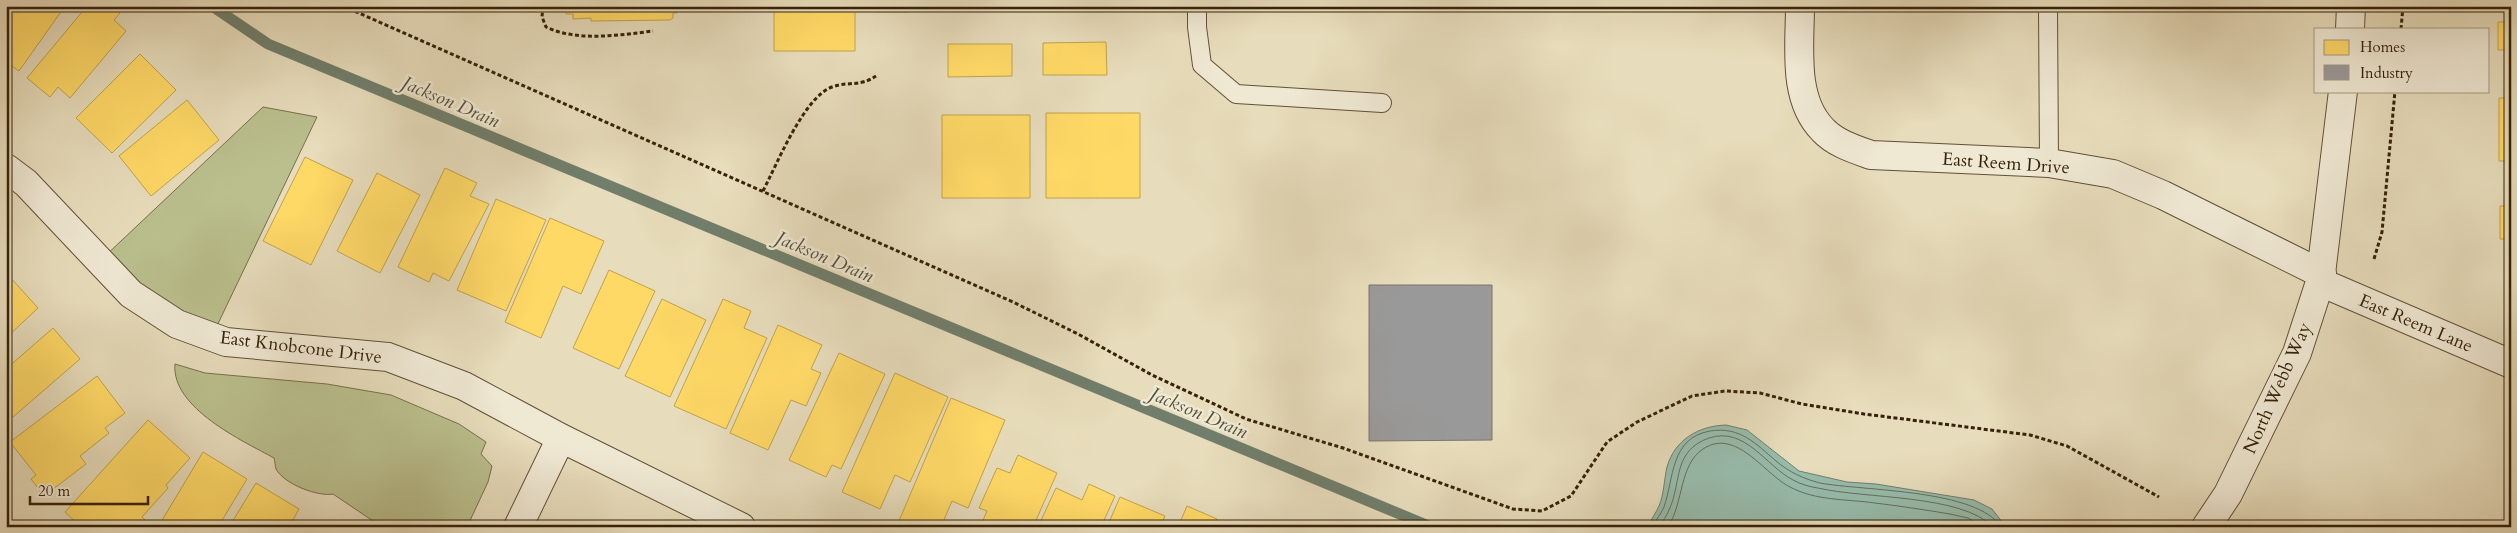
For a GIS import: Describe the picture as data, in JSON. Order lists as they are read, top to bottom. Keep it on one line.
{"streets":{"street":["East Reem Drive","East Reem Lane","East Knobcone Drive","North Webb Way"]},"crossings":[["East Reem Drive","East Reem Lane"],["East Reem Drive","North Webb Way"],["East Reem Lane","North Webb Way"]],"water":["Jackson Drain"],"legend":["Homes","Industry"],"scale_bar":"20 m"}
